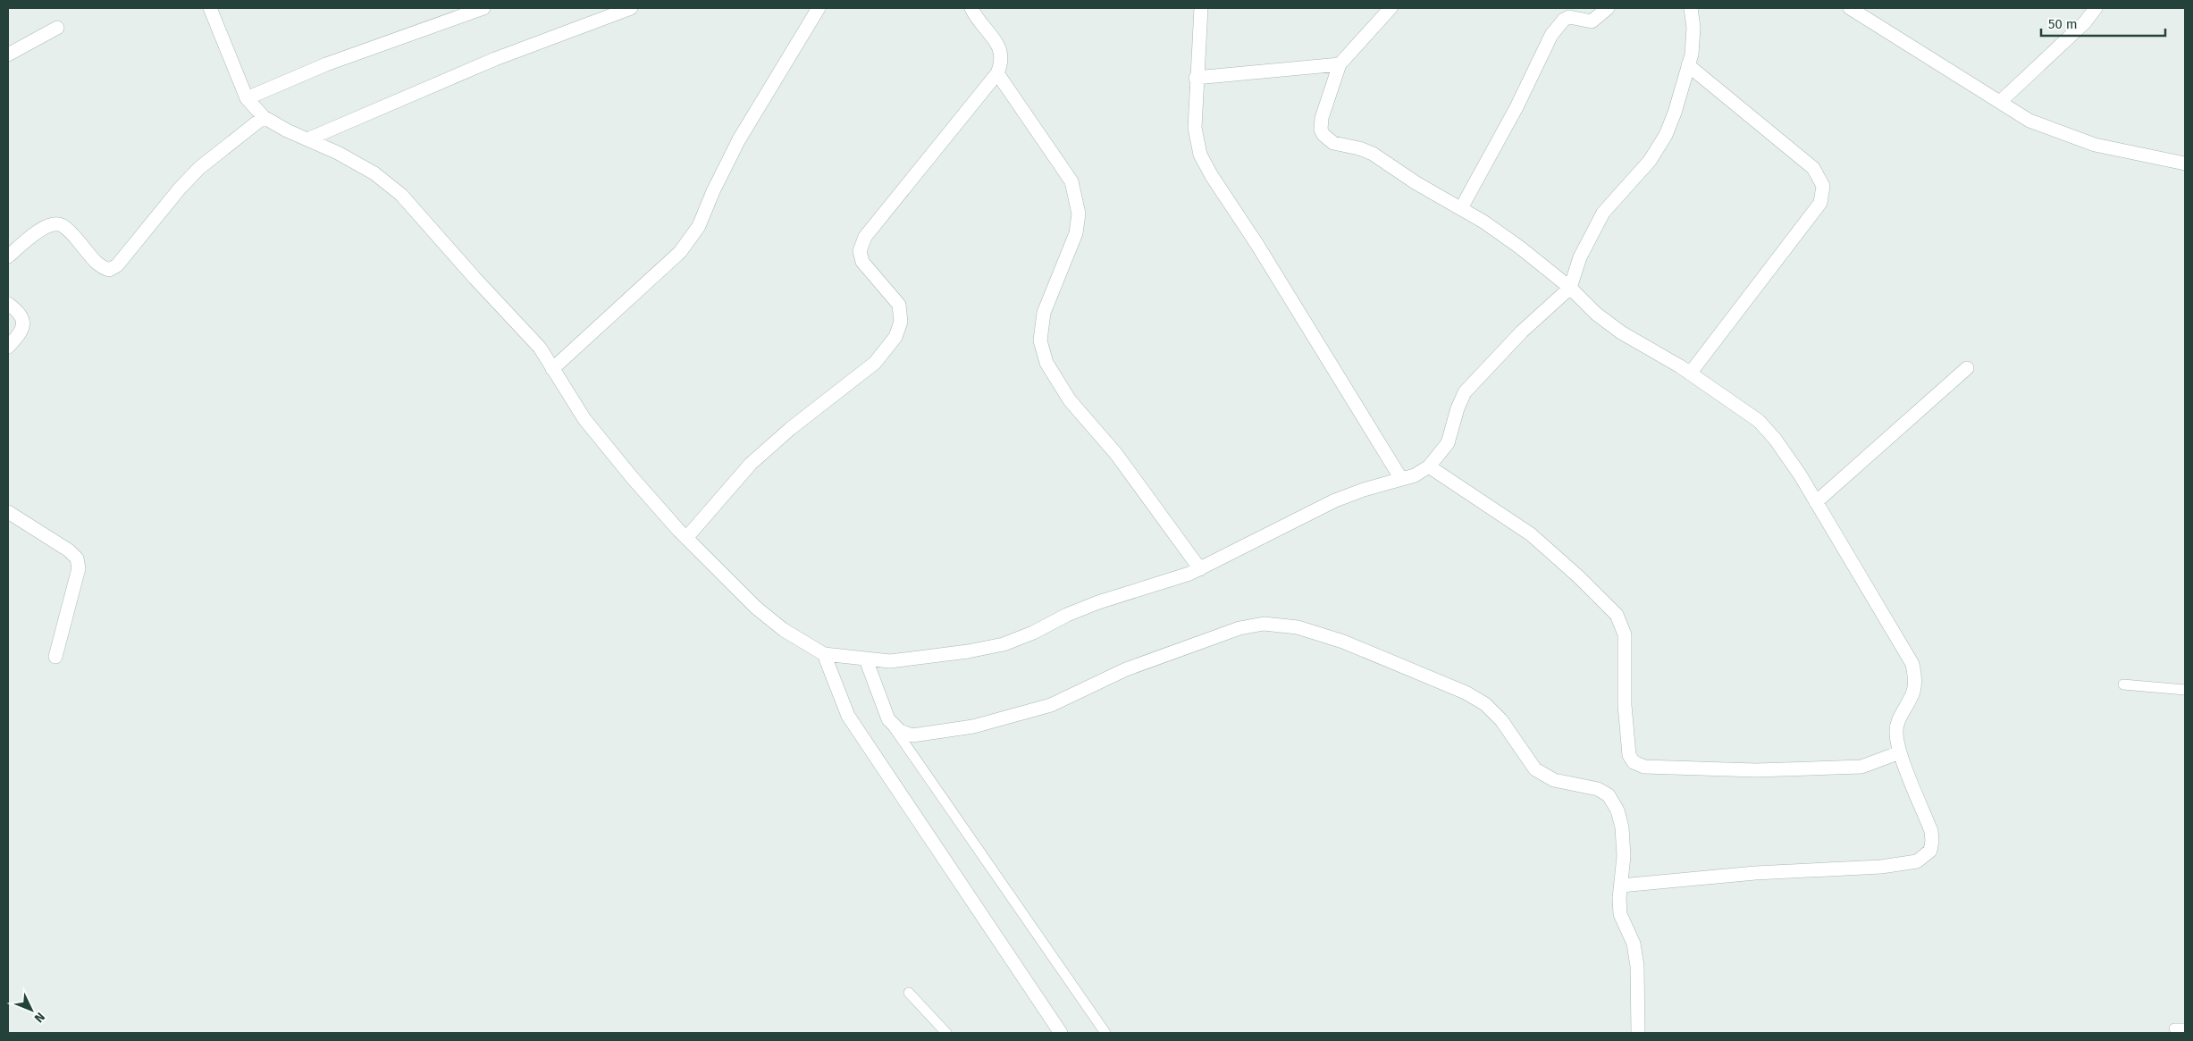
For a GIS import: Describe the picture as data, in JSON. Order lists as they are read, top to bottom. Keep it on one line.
{"scale_bar":"50 m","north":"bottom right"}
